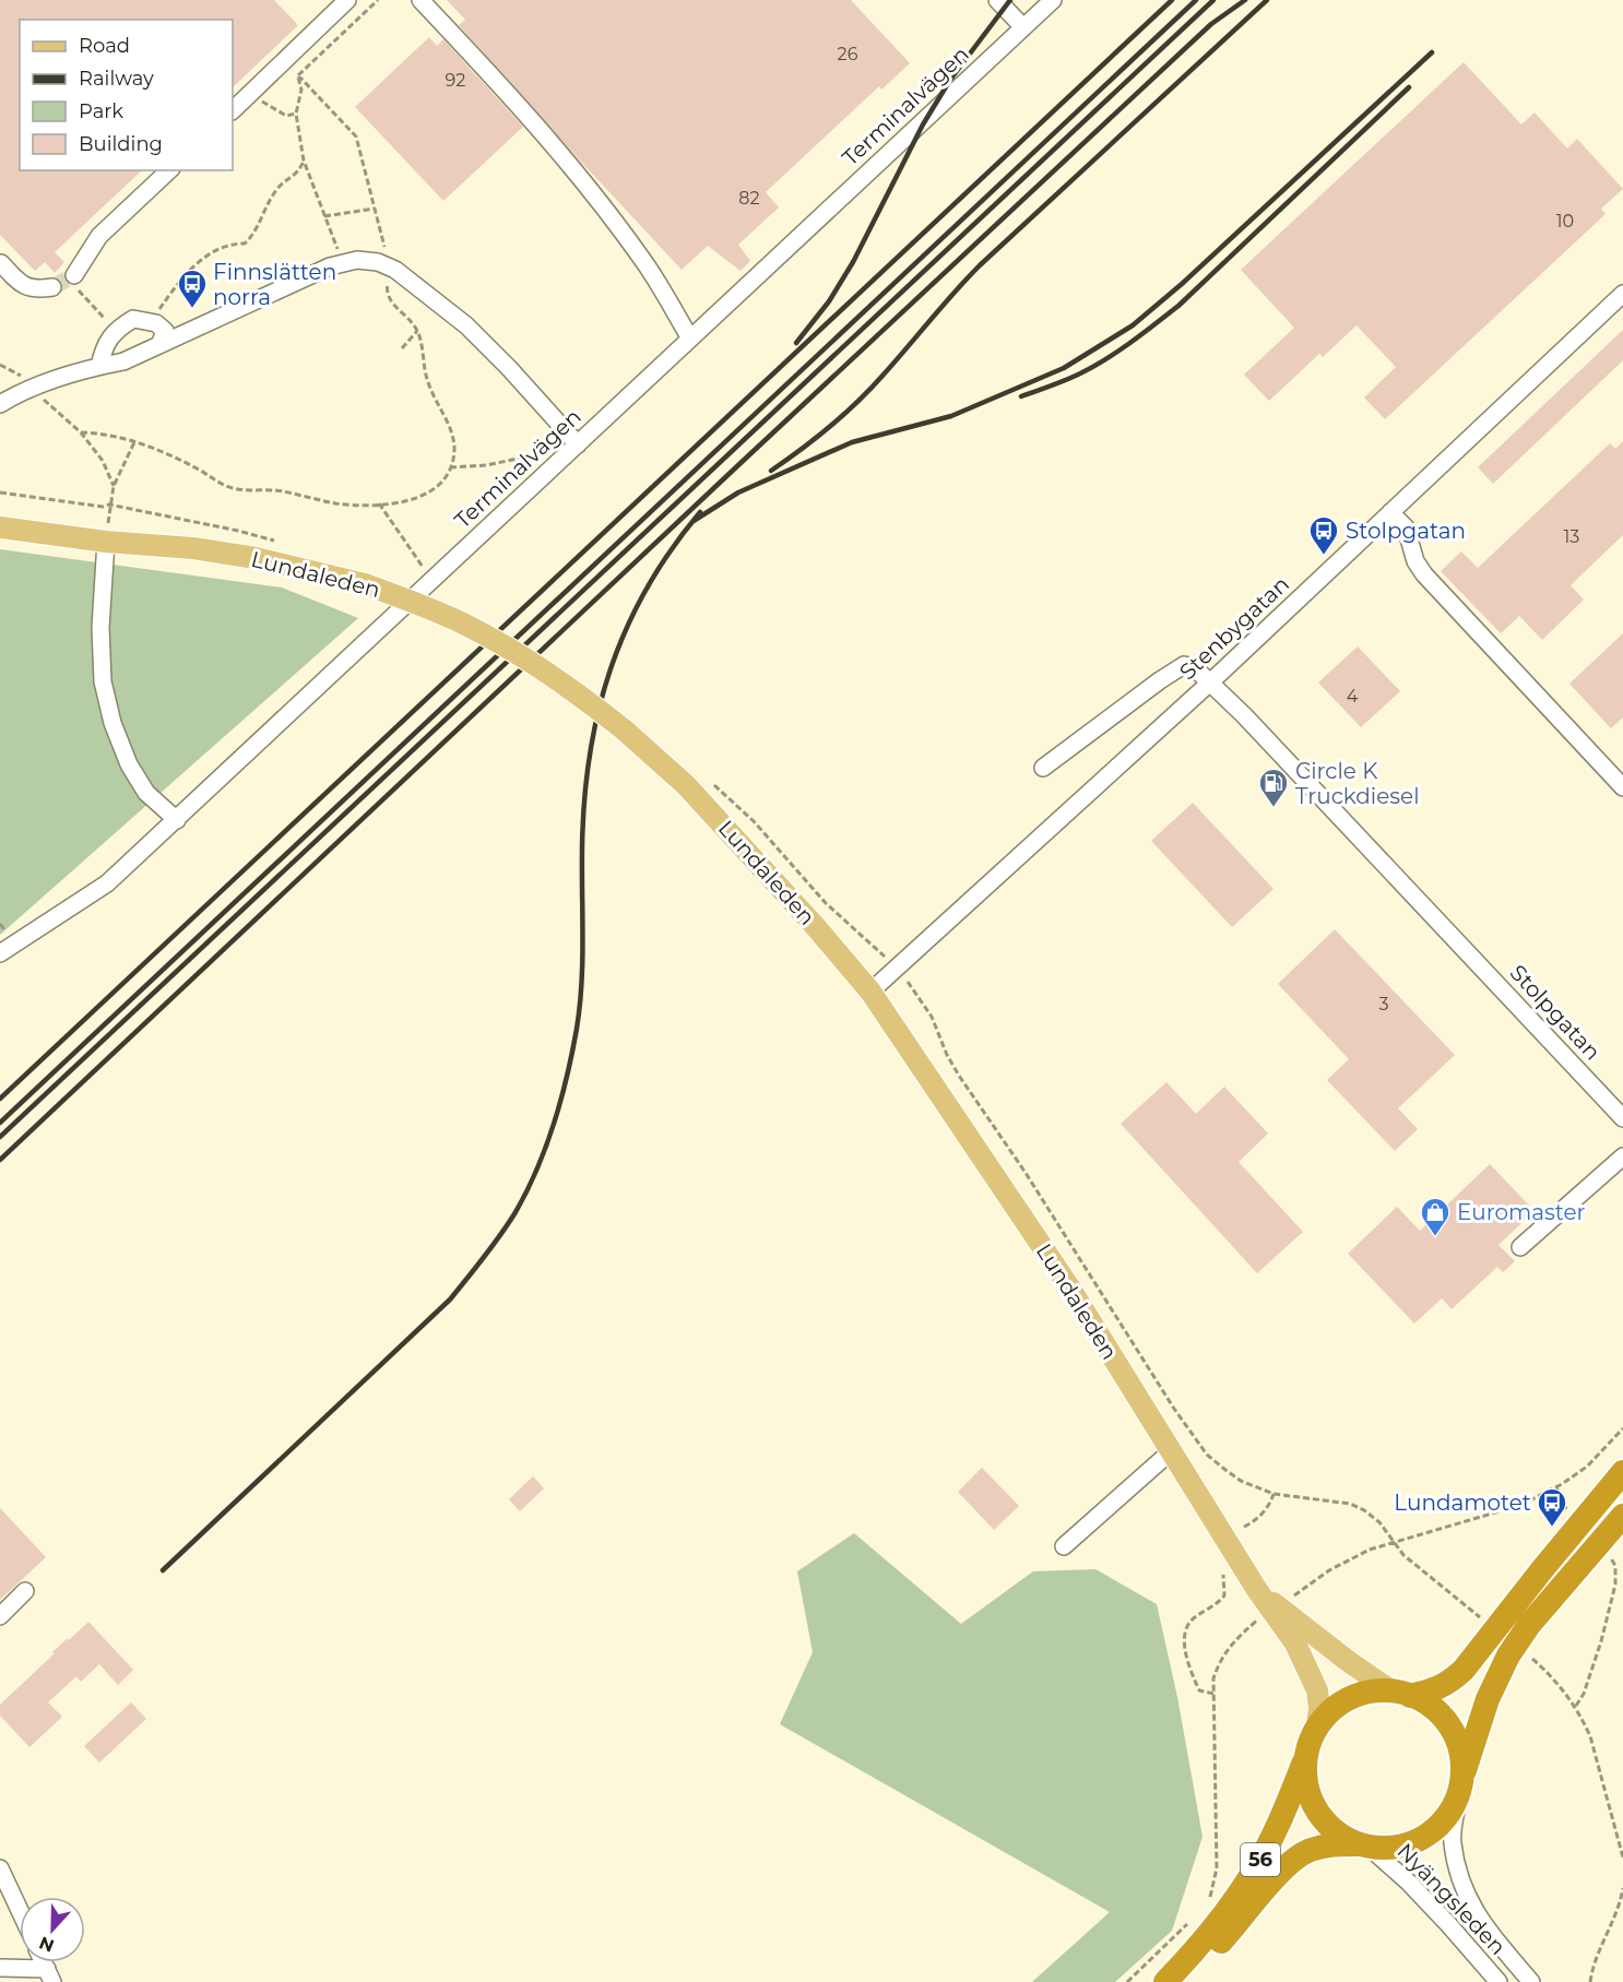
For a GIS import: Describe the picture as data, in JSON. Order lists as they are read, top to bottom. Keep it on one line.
{"streets":{"highway":["56"],"main road":["Lundaleden"],"street":["Terminalvägen","Stenbygatan","Stolpgatan","Nyängsleden"]},"crossings":[["Lundaleden","Stenbygatan"],["Lundaleden","56"],["Lundaleden","Nyängsleden"],["Stenbygatan","Stolpgatan"],["56","Nyängsleden"]],"places":{"bus stop":["Finnslätten norra","Stolpgatan","Lundamotet"],"fuel station":["Circle K Truckdiesel"],"shop":["Euromaster"]},"house_numbers":["26","92","82","10","13","4","3"],"legend":["Road","Railway","Park","Building"],"north":"bottom"}
